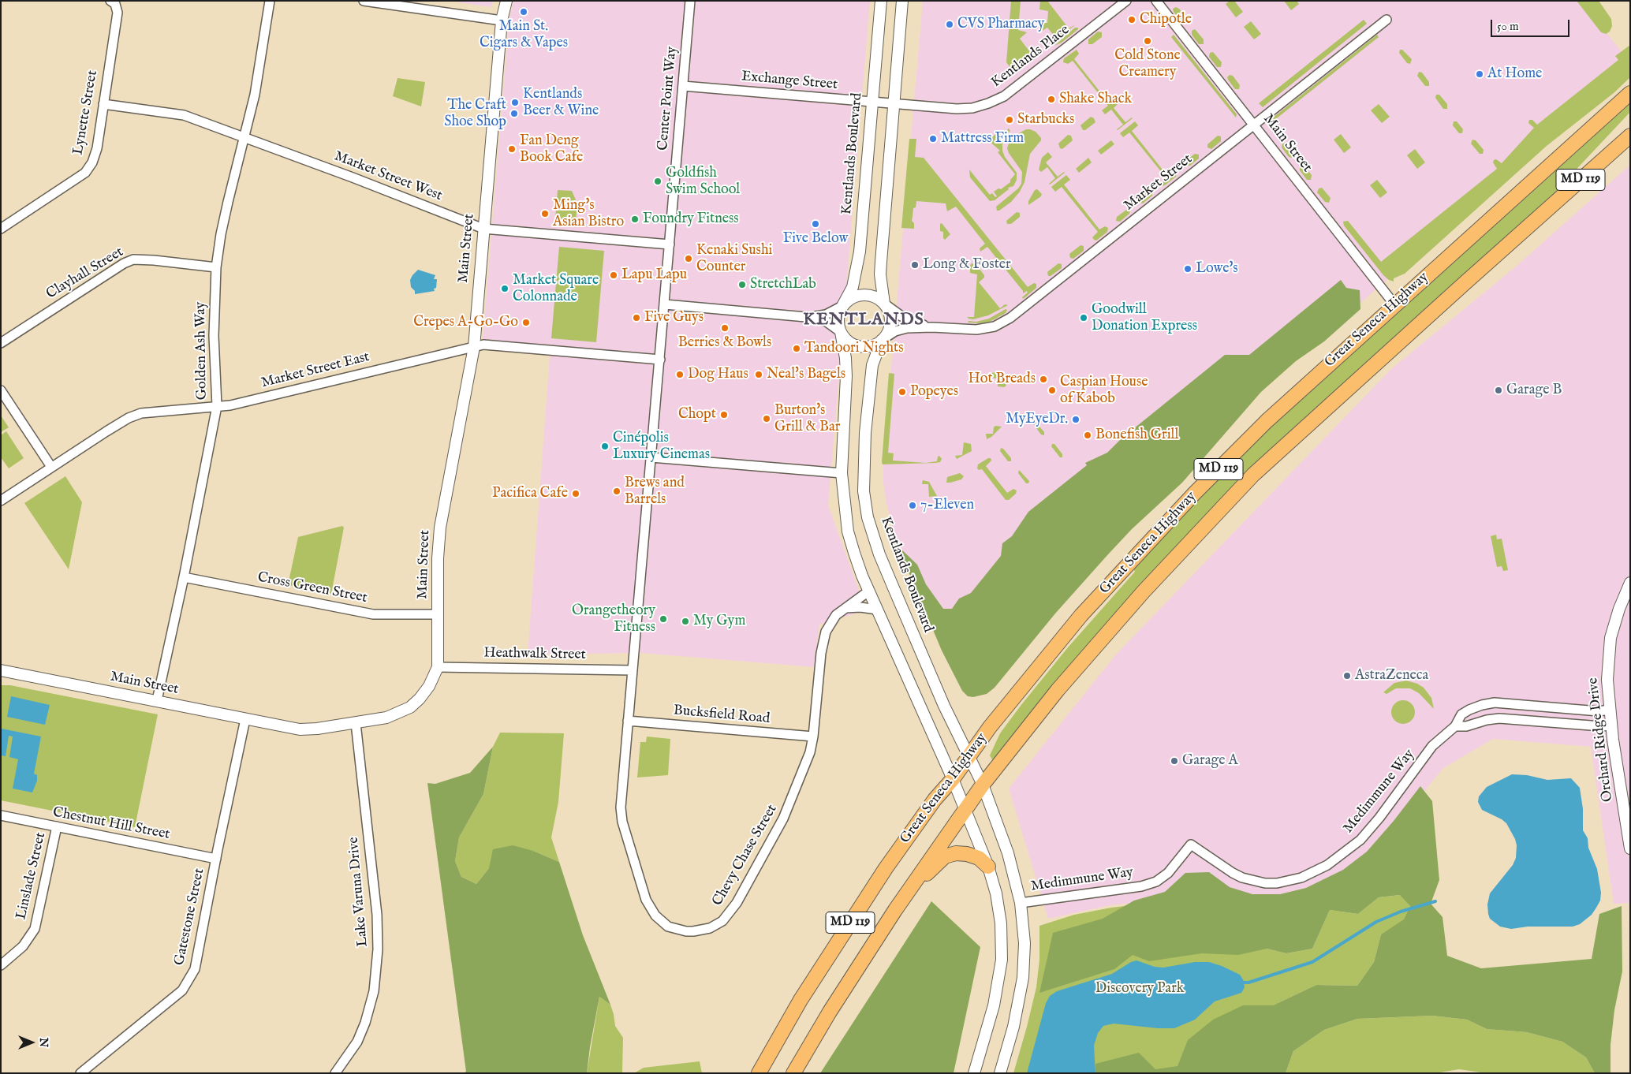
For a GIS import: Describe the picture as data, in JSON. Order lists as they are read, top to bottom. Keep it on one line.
{"streets":{"main road":["MD 119","Great Seneca Highway"],"street":["Kentlands Place","Exchange Street","Center Point Way","Lynette Street","Main Street","Kentlands Boulevard","Market Street West","Market Street","Clayhall Street","Golden Ash Way","Market Street East","Cross Green Street","Heathwalk Street","Bucksfield Road","Orchard Ridge Drive","Medimmune Way","Chestnut Hill Street","Chevy Chase Street","Linslade Street","Lake Varuna Drive","Gatestone Street"]},"crossings":[["Kentlands Place","Exchange Street"],["Exchange Street","Center Point Way"],["Exchange Street","Kentlands Boulevard"],["Center Point Way","Market Street West"],["Center Point Way","Market Street East"],["Center Point Way","Heathwalk Street"],["Center Point Way","Chevy Chase Street"],["Lynette Street","Market Street West"],["Main Street","Market Street West"],["Main Street","Market Street"],["Main Street","Great Seneca Highway"],["Main Street","Golden Ash Way"],["Main Street","Market Street East"],["Main Street","Cross Green Street"],["Main Street","Heathwalk Street"],["Main Street","Lake Varuna Drive"],["Main Street","Gatestone Street"],["Kentlands Boulevard","Market Street"],["Kentlands Boulevard","Great Seneca Highway"],["Market Street West","Golden Ash Way"],["Clayhall Street","Golden Ash Way"],["Golden Ash Way","Market Street East"],["Golden Ash Way","Cross Green Street"],["Heathwalk Street","Chevy Chase Street"],["Bucksfield Road","Chevy Chase Street"],["Orchard Ridge Drive","Medimmune Way"],["Chestnut Hill Street","Linslade Street"],["Chestnut Hill Street","Gatestone Street"]],"districts":["KENTLANDS"],"parks":["Discovery Park"],"places":["Main St. Cigars & Vapes","Chipotle","CVS Pharmacy","Cold Stone Creamery","At Home","Shake Shack","Kentlands Beer & Wine","The Craft Shoe Shop","Starbucks","Mattress Firm","Fan Deng Book Cafe","Goldfish Swim School","Ming's Asian Bistro","Foundry Fitness","Five Below","Kenaki Sushi Counter","Long & Foster","Lowe's","Lapu Lapu","StretchLab","Market Square Colonnade","Five Guys","Goodwill Donation Express","Crepes A-Go-Go","Berries & Bowls","Tandoori Nights","Dog Haus","Neal's Bagels","Hot Breads","Caspian House of Kabob","Garage B","Popeyes","Chopt","Burton's Grill & Bar","MyEyeDr.","Bonefish Grill","Cinépolis Luxury Cinemas","Brews and Barrels","Pacifica Cafe","7-Eleven","Orangetheory Fitness","My Gym","AstraZeneca","Garage A"],"scale_bar":"50 m","north":"right"}
